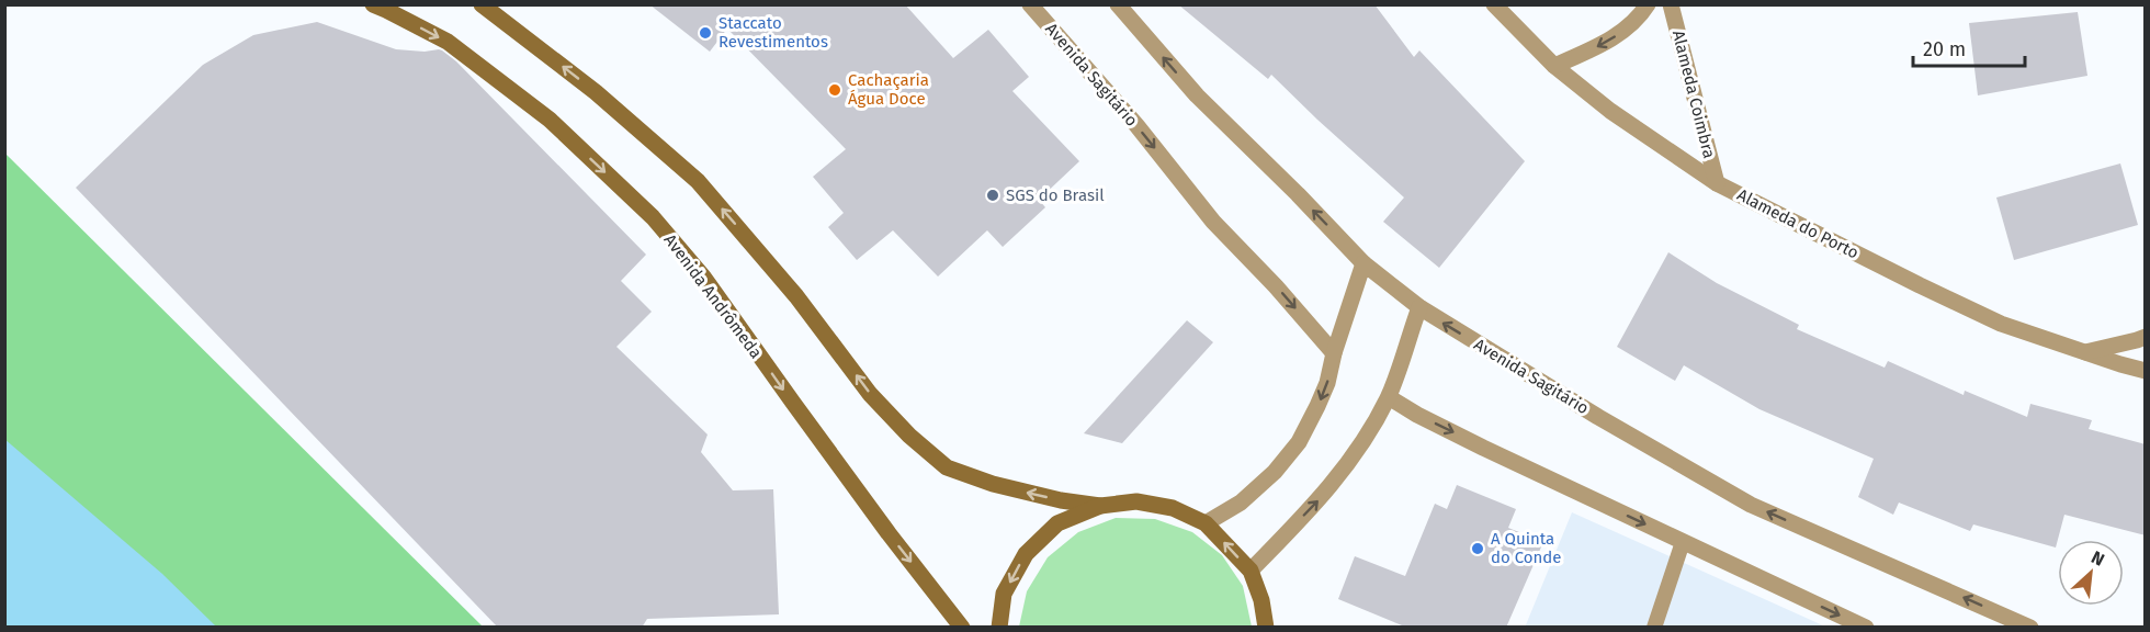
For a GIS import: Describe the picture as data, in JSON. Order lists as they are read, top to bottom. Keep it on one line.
{"streets":{"main road":["Avenida Andrômeda"],"street":["Avenida Sagitário","Alameda Coimbra","Alameda do Porto"]},"crossings":[["Alameda Coimbra","Alameda do Porto"]],"places":["Staccato Revestimentos","Cachaçaria Água Doce","SGS do Brasil","A Quinta do Conde"],"scale_bar":"20 m","north":"top right"}
